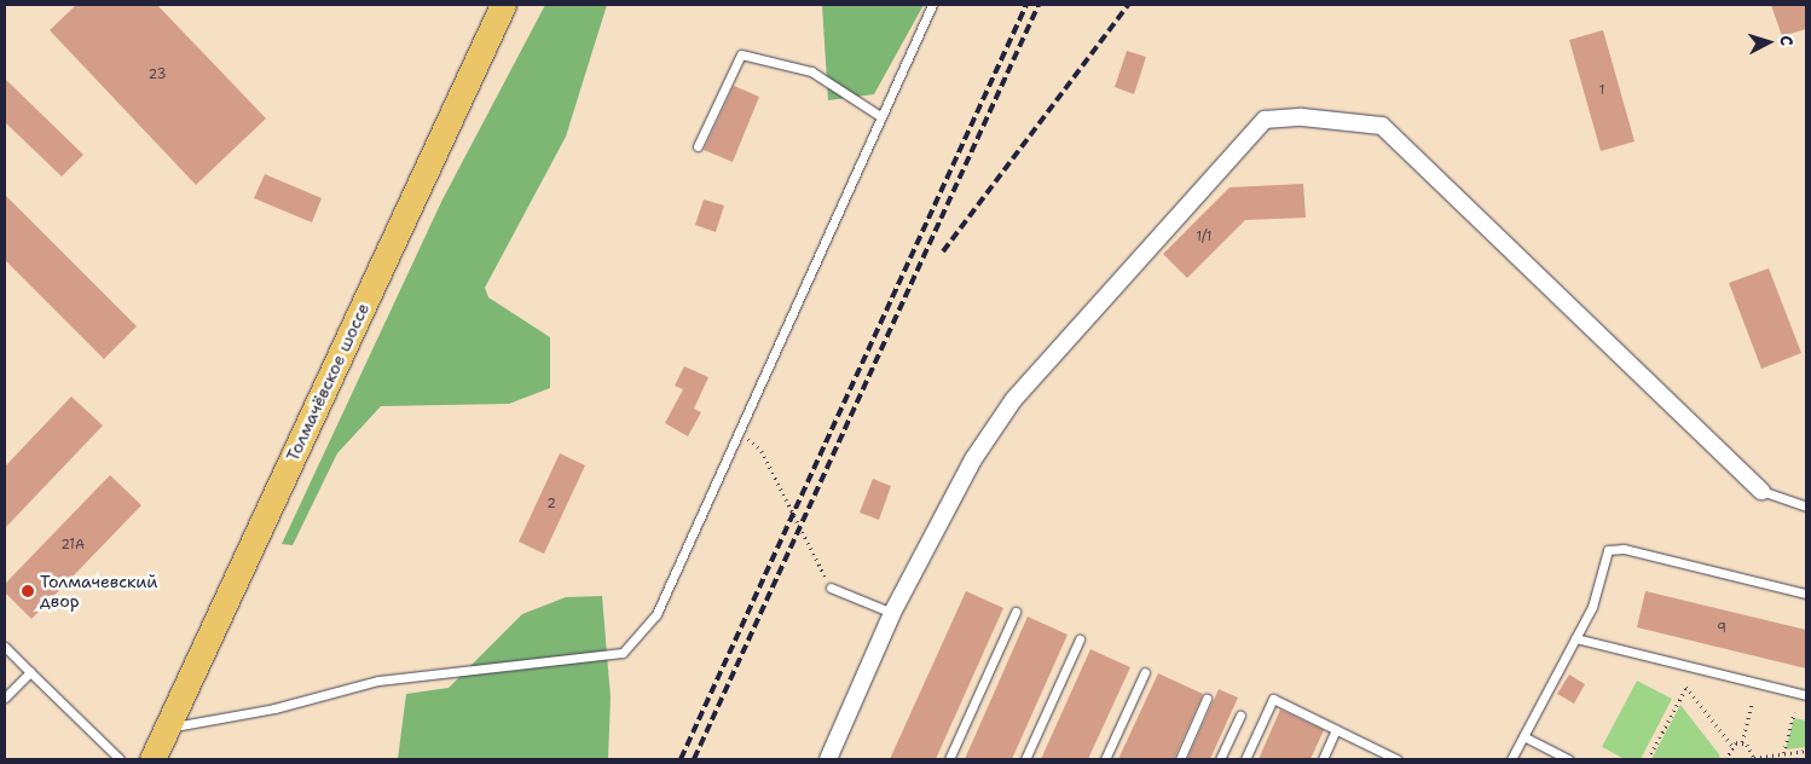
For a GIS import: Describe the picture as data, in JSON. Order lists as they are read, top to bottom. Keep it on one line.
{"streets":{"main road":["Толмачёвское шоссе"]},"places":["Толмачевский двор"],"house_numbers":["23","1","1/1","2","21А","9"],"north":"right"}
